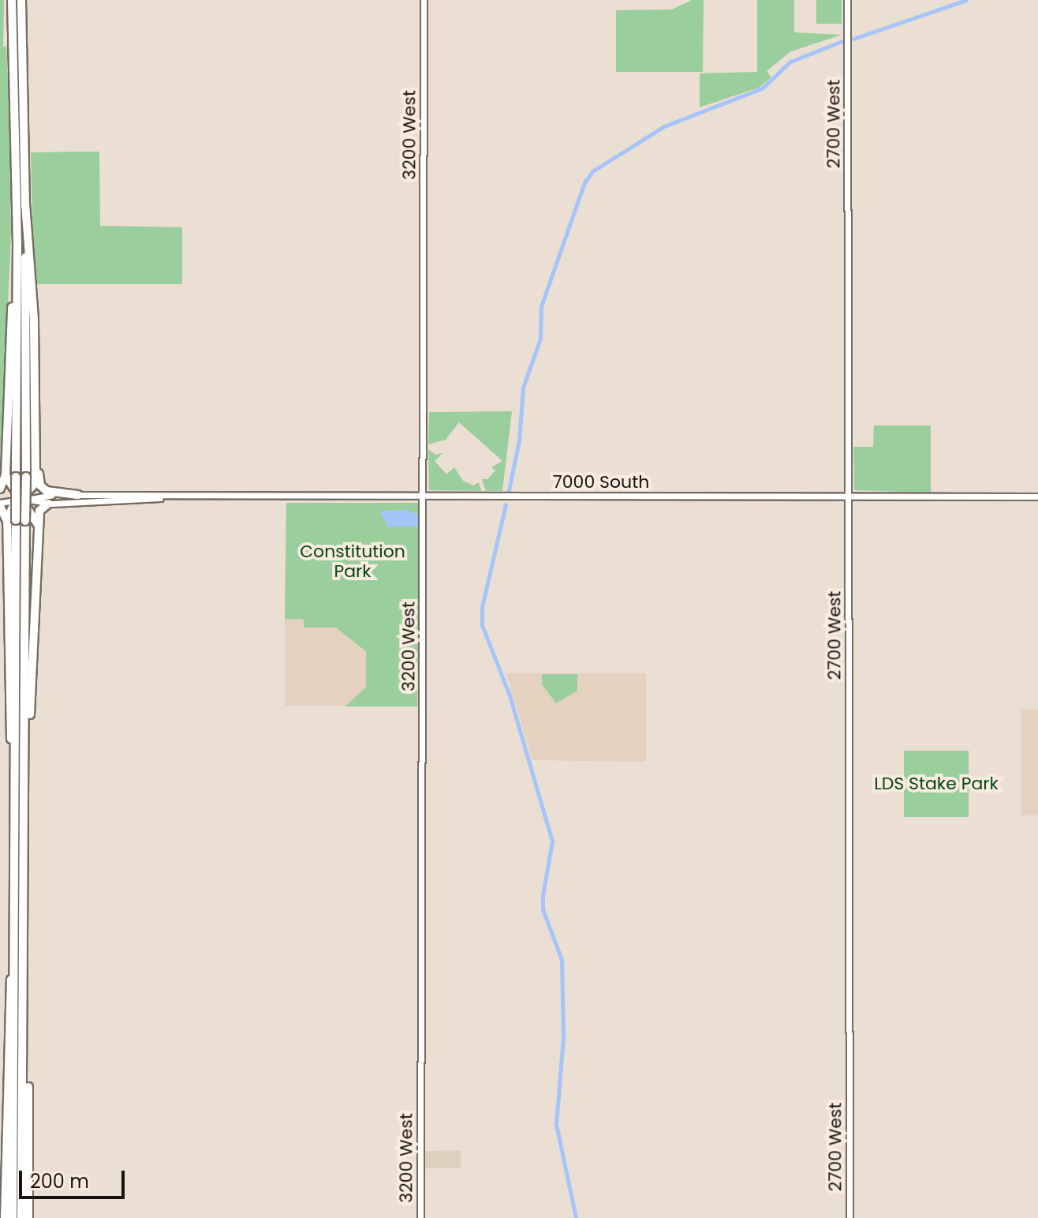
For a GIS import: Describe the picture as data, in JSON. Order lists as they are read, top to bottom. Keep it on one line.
{"streets":{"main road":["2700 West","3200 West","7000 South"]},"crossings":[["2700 West","7000 South"],["3200 West","7000 South"]],"parks":["Constitution Park","LDS Stake Park"],"scale_bar":"200 m"}
